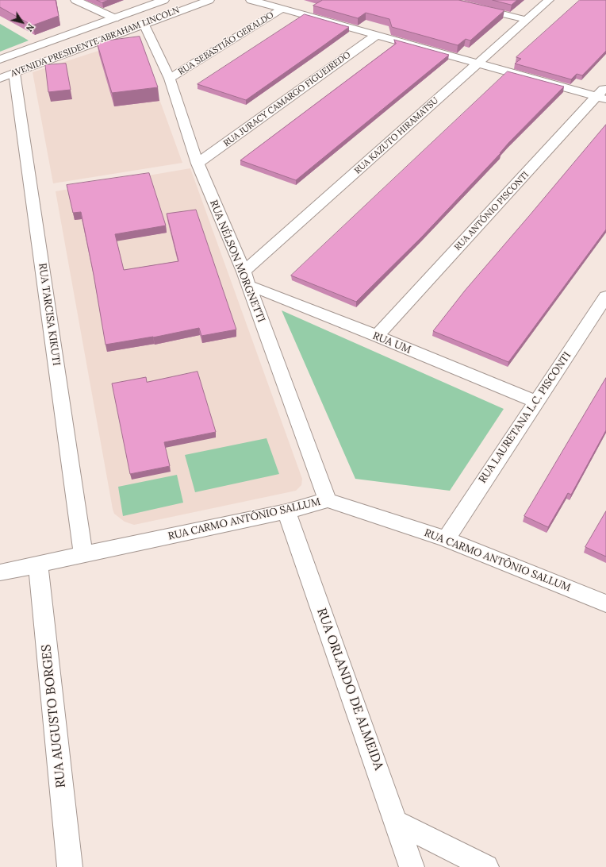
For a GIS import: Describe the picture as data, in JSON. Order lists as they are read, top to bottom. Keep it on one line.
{"streets":{"street":["AVENIDA PRESIDENTE ABRAHAM LINCOLN","RUA SEBASTIÃO GERALDO","RUA JURACY CAMARGO FIGUEIREDO","RUA KAZUTO HIRAMATSU","RUA ANTÔNIO PISCONTI","RUA NÉLSON MORGNETTI","RUA TARCISA KIKUTI","RUA UM","RUA LAURETANA L.C. PISCONTI","RUA CARMO ANTÔNIO SALLUM","RUA ORLANDO DE ALMEIDA","RUA AUGUSTO BORGES"]},"crossings":[["AVENIDA PRESIDENTE ABRAHAM LINCOLN","RUA NÉLSON MORGNETTI"],["AVENIDA PRESIDENTE ABRAHAM LINCOLN","RUA TARCISA KIKUTI"],["RUA SEBASTIÃO GERALDO","RUA NÉLSON MORGNETTI"],["RUA JURACY CAMARGO FIGUEIREDO","RUA NÉLSON MORGNETTI"],["RUA KAZUTO HIRAMATSU","RUA NÉLSON MORGNETTI"],["RUA KAZUTO HIRAMATSU","RUA UM"],["RUA ANTÔNIO PISCONTI","RUA UM"],["RUA NÉLSON MORGNETTI","RUA UM"],["RUA NÉLSON MORGNETTI","RUA CARMO ANTÔNIO SALLUM"],["RUA TARCISA KIKUTI","RUA CARMO ANTÔNIO SALLUM"],["RUA UM","RUA LAURETANA L.C. PISCONTI"],["RUA LAURETANA L.C. PISCONTI","RUA CARMO ANTÔNIO SALLUM"],["RUA CARMO ANTÔNIO SALLUM","RUA ORLANDO DE ALMEIDA"],["RUA CARMO ANTÔNIO SALLUM","RUA AUGUSTO BORGES"]],"north":"bottom right"}
